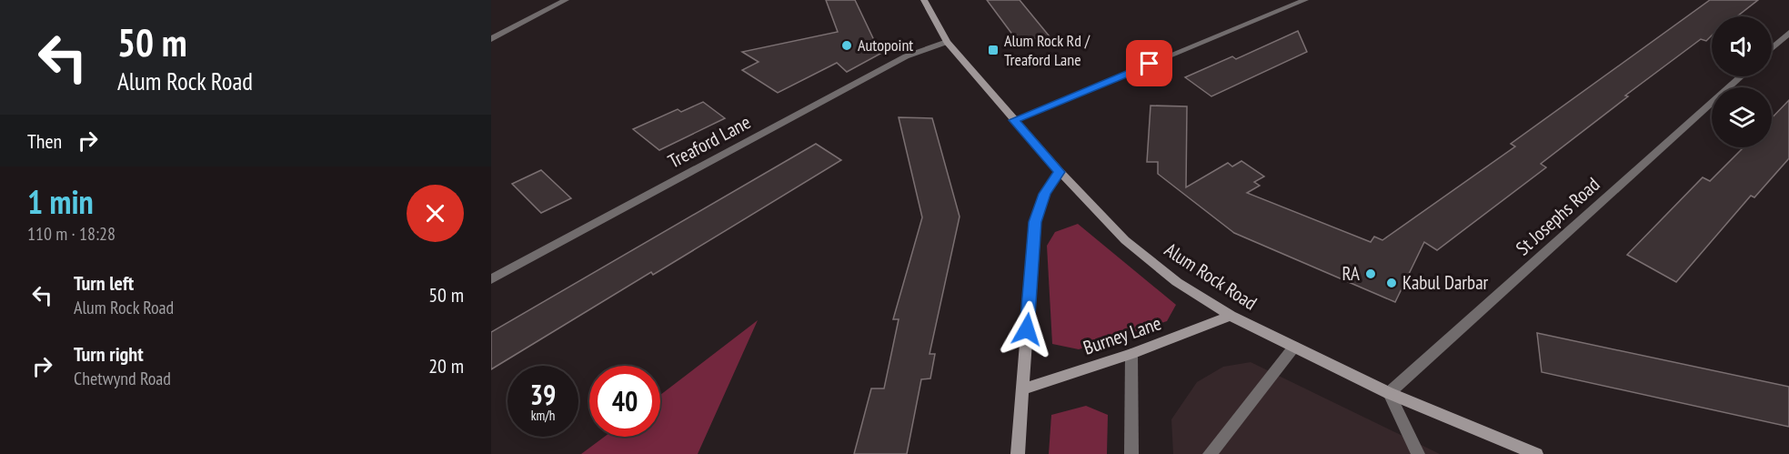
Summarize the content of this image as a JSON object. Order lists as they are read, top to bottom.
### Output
{
  "streets": {
    "street": [
      "Treaford Lane",
      "St Josephs Road",
      "Alum Rock Road",
      "Burney Lane"
    ]
  },
  "crossings": [
    ["Treaford Lane", "Alum Rock Road"],
    ["St Josephs Road", "Alum Rock Road"],
    ["Alum Rock Road", "Burney Lane"]
  ],
  "places": {
    "other": ["Autopoint", "RA", "Kabul Darbar"],
    "transit": ["Alum Rock Rd / Treaford Lane"]
  },
  "page": {
    "turn": ["50 m", "Alum Rock Road"],
    "then": "Then",
    "heading": ["1 min", "110 m · 18:28"],
    "list": [
      {
        "name": "Turn left",
        "note": "Alum Rock Road",
        "value": "50 m"
      },
      {
        "name": "Turn right",
        "note": "Chetwynd Road",
        "value": "20 m"
      }
    ],
    "speed": "39 km/h",
    "limit": "40"
  }
}
